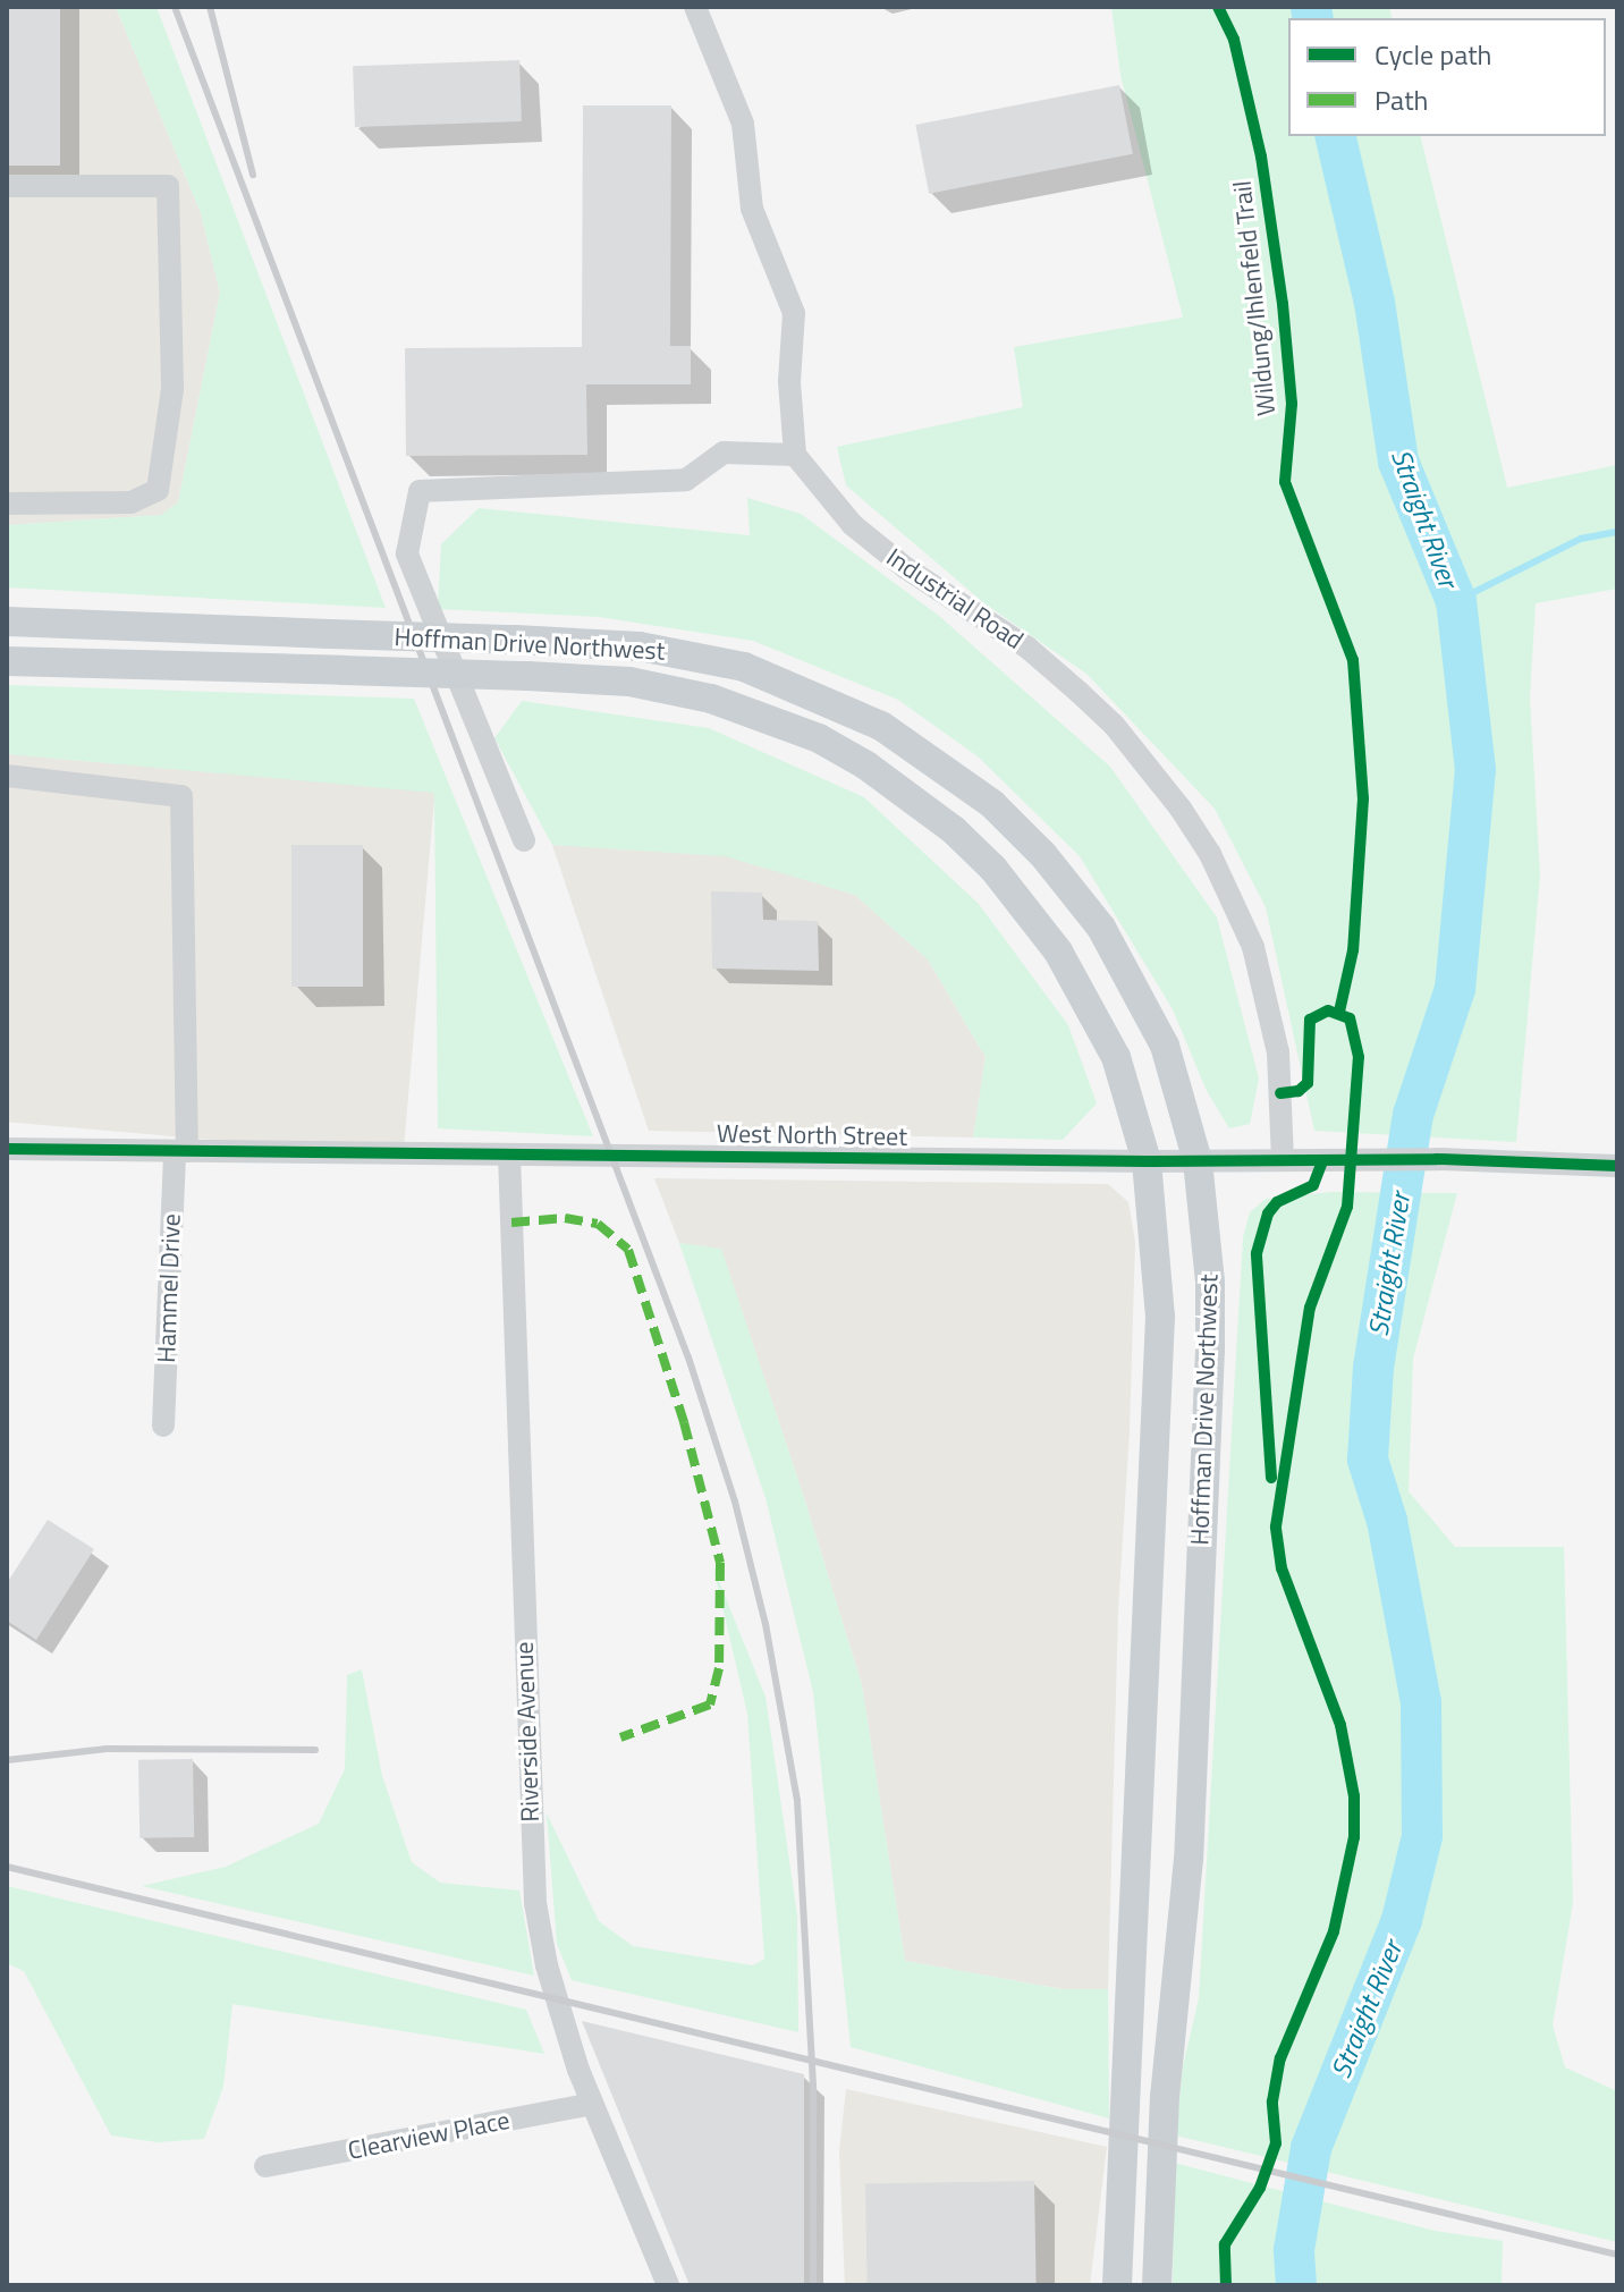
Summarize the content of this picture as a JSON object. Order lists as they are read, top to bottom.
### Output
{
  "streets": {
    "main road": ["Hoffman Drive Northwest"],
    "street": [
      "Industrial Road",
      "West North Street",
      "Hammel Drive",
      "Riverside Avenue",
      "Clearview Place"
    ],
    "cycle path": ["Wildung/Ihlenfeld Trail"]
  },
  "crossings": [
    ["Industrial Road", "West North Street"],
    ["Hoffman Drive Northwest", "West North Street"],
    ["West North Street", "Hammel Drive"],
    ["West North Street", "Riverside Avenue"],
    ["Riverside Avenue", "Clearview Place"]
  ],
  "water": ["Straight River"],
  "legend": ["Cycle path", "Path"]
}
